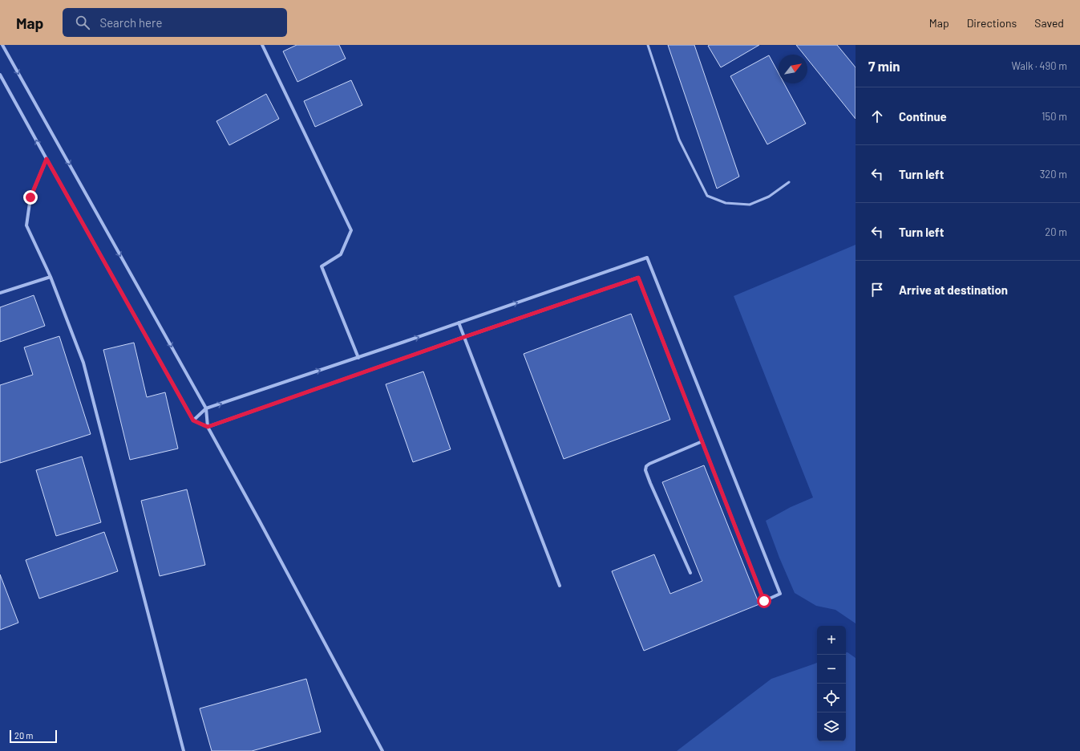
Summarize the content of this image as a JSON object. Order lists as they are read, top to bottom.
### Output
{
  "scale_bar": "20 m",
  "north": "top right",
  "page": {
    "header": "Map",
    "search": "Search here",
    "nav": ["Map", "Directions", "Saved"],
    "heading": ["7 min", "Walk · 490 m"],
    "list": [
      ["Continue", "150 m"],
      ["Turn left", "320 m"],
      ["Turn left", "20 m"],
      "Arrive at destination"
    ],
    "map_buttons": ["+", "−"],
    "scale": "20 m"
  }
}
